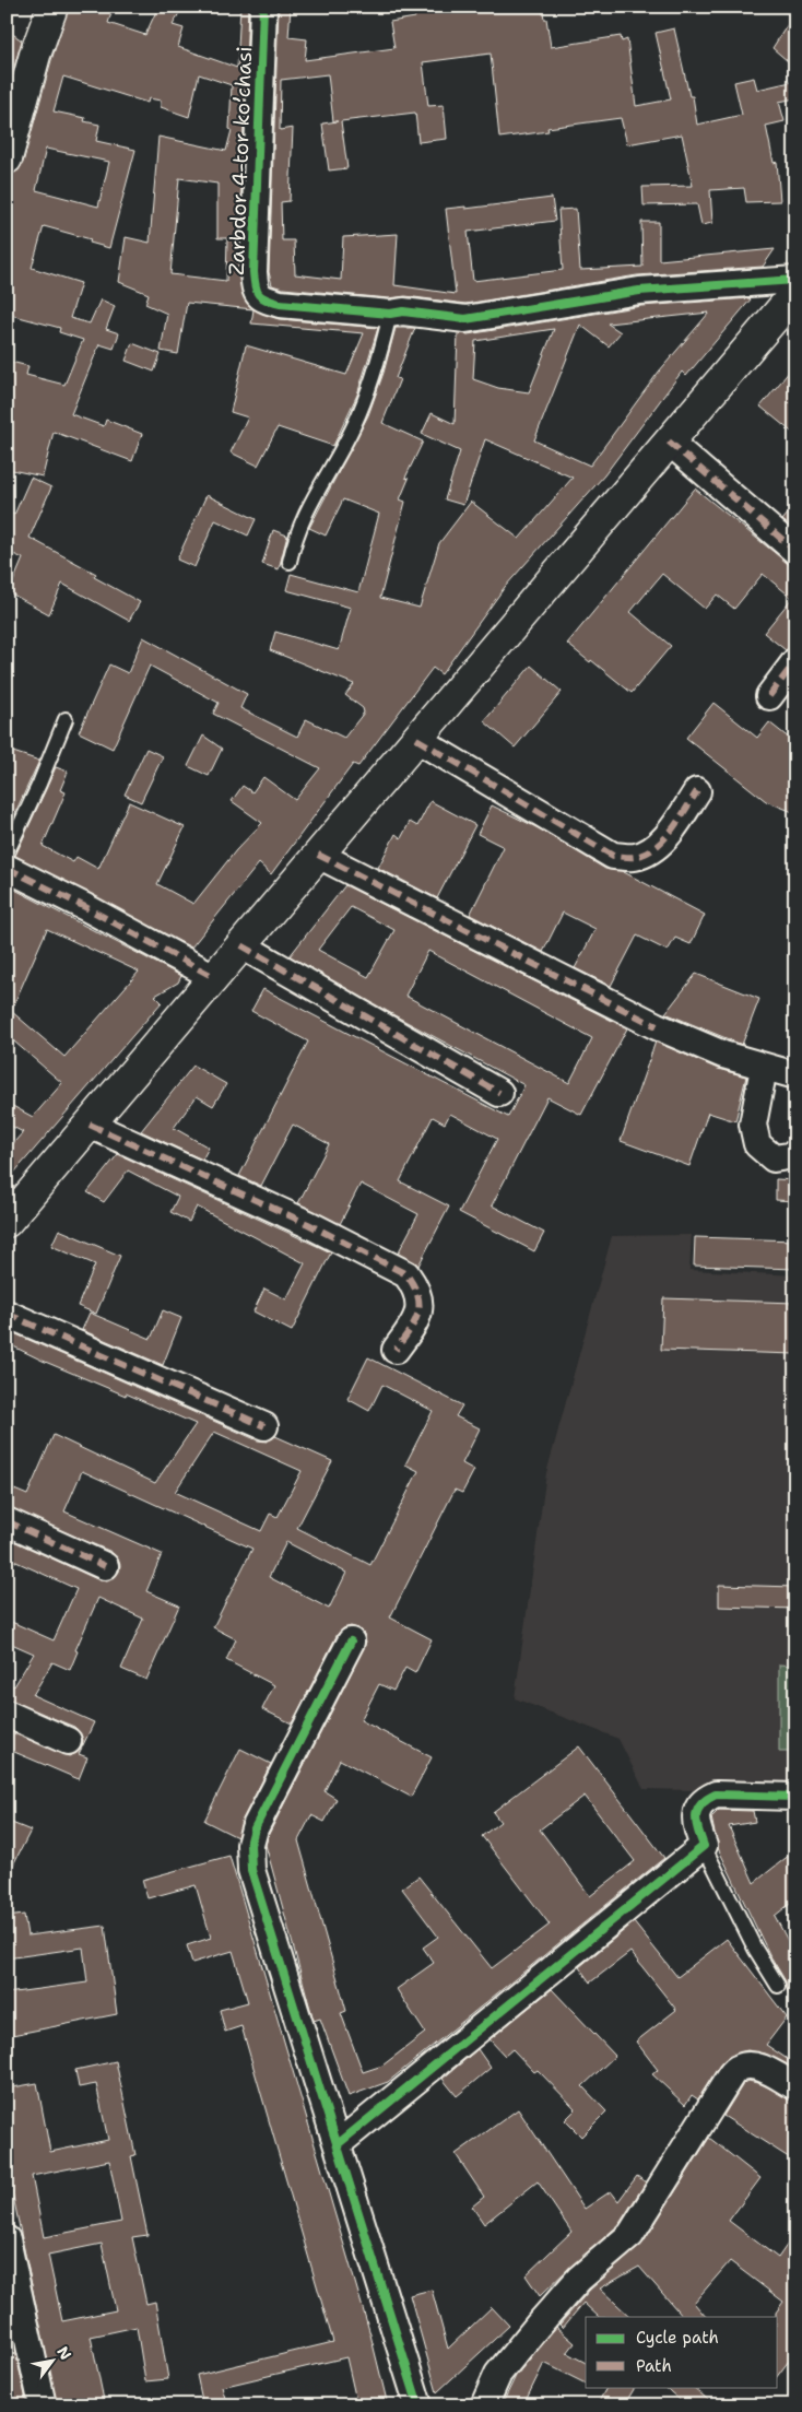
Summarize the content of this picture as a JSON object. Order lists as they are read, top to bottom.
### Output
{
  "streets": {
    "street": ["Zarbdor 4-tor koʼchasi"]
  },
  "legend": ["Cycle path", "Path"],
  "north": "top right"
}
